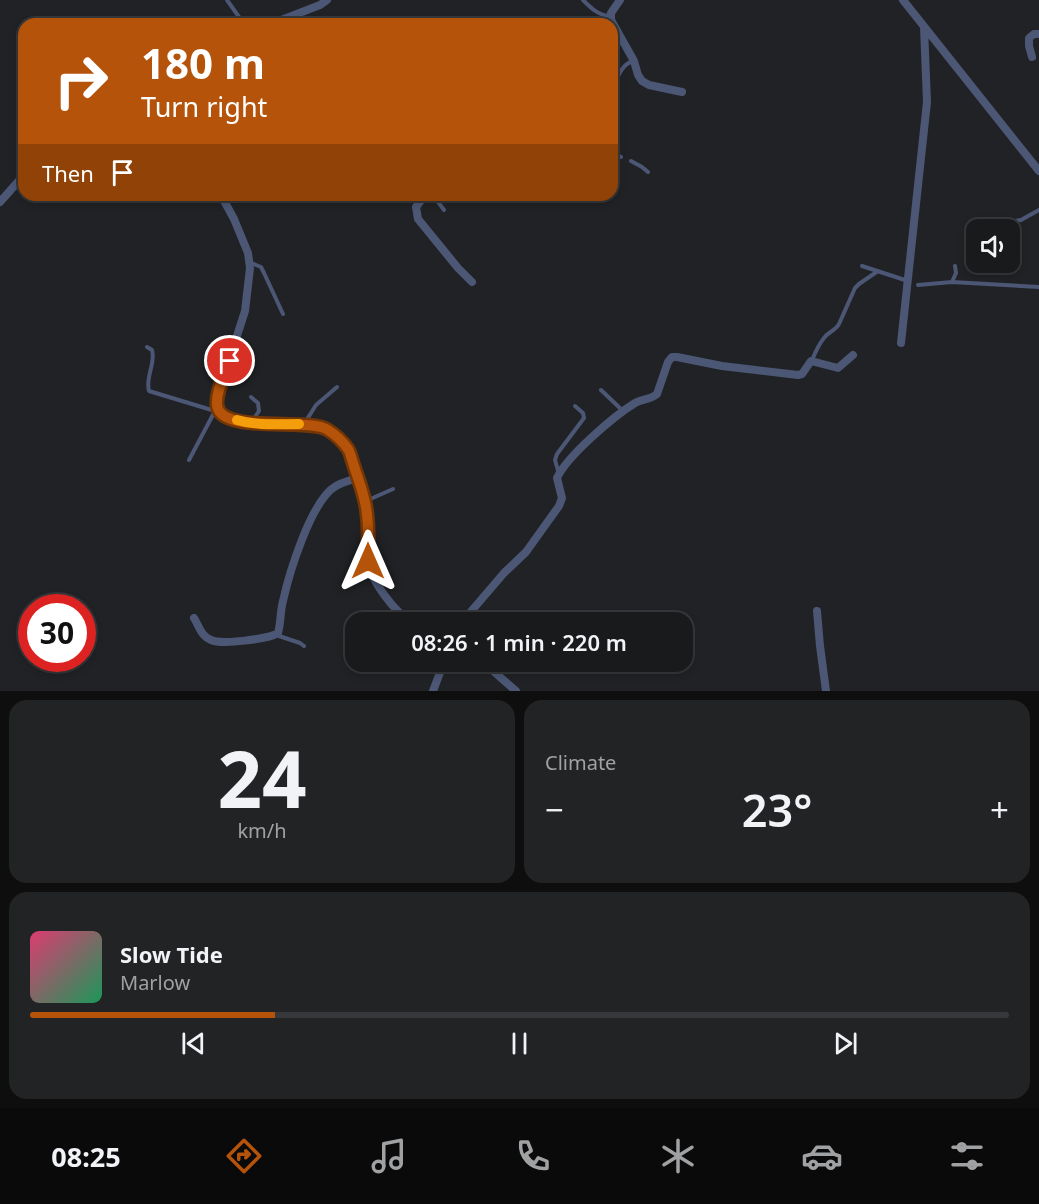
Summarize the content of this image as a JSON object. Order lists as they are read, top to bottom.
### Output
{
  "page": {
    "turn": ["180 m", "Turn right"],
    "then": "Then",
    "limit": "30",
    "trip": "08:26 · 1 min · 220 m",
    "tile": [
      ["24", "km/h"],
      "Climate"
    ],
    "heat": ["−", "23°", "+"],
    "song": ["Slow Tide", "Marlow"],
    "tabs": "08:25"
  }
}
